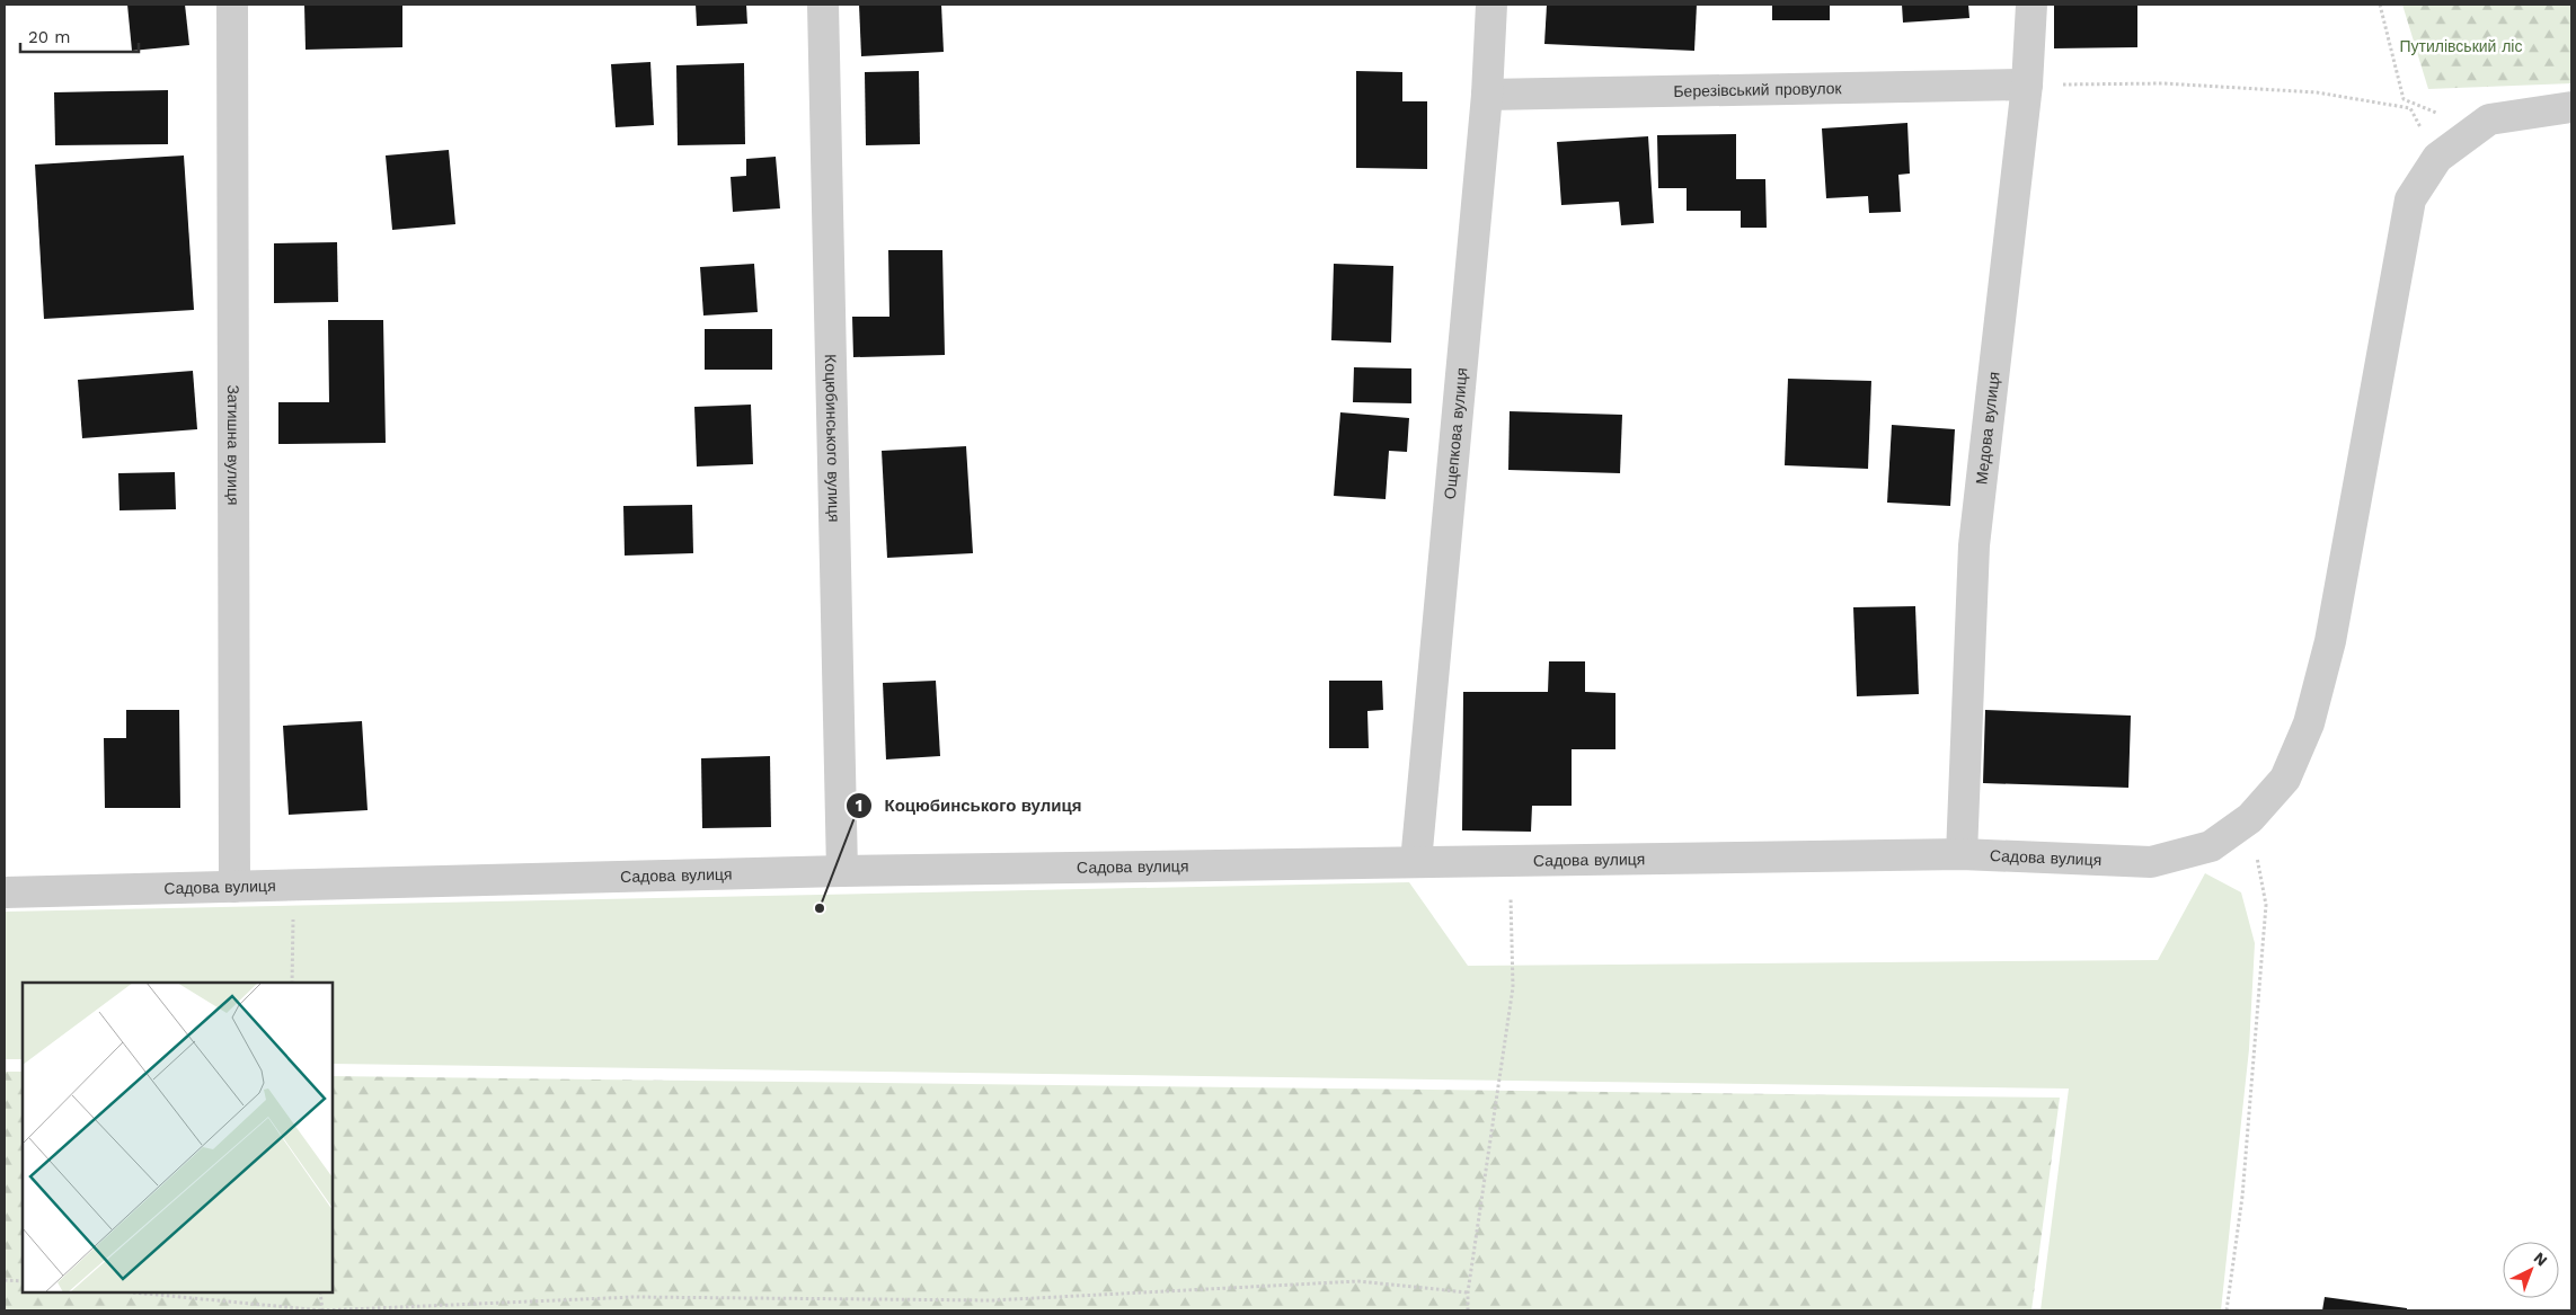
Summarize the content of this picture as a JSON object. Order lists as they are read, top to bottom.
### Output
{
  "streets": {
    "street": [
      "Березівський провулок",
      "Медова вулиця",
      "Ощепкова вулиця",
      "Коцюбинського вулиця",
      "Затишна вулиця",
      "Садова вулиця"
    ]
  },
  "crossings": [
    ["Березівський провулок", "Медова вулиця"],
    ["Березівський провулок", "Ощепкова вулиця"],
    ["Медова вулиця", "Садова вулиця"],
    ["Ощепкова вулиця", "Садова вулиця"],
    ["Коцюбинського вулиця", "Садова вулиця"],
    ["Затишна вулиця", "Садова вулиця"]
  ],
  "parks": ["Путилівський ліс"],
  "places": ["Коцюбинського вулиця"],
  "scale_bar": "20 m",
  "north": "top right"
}
